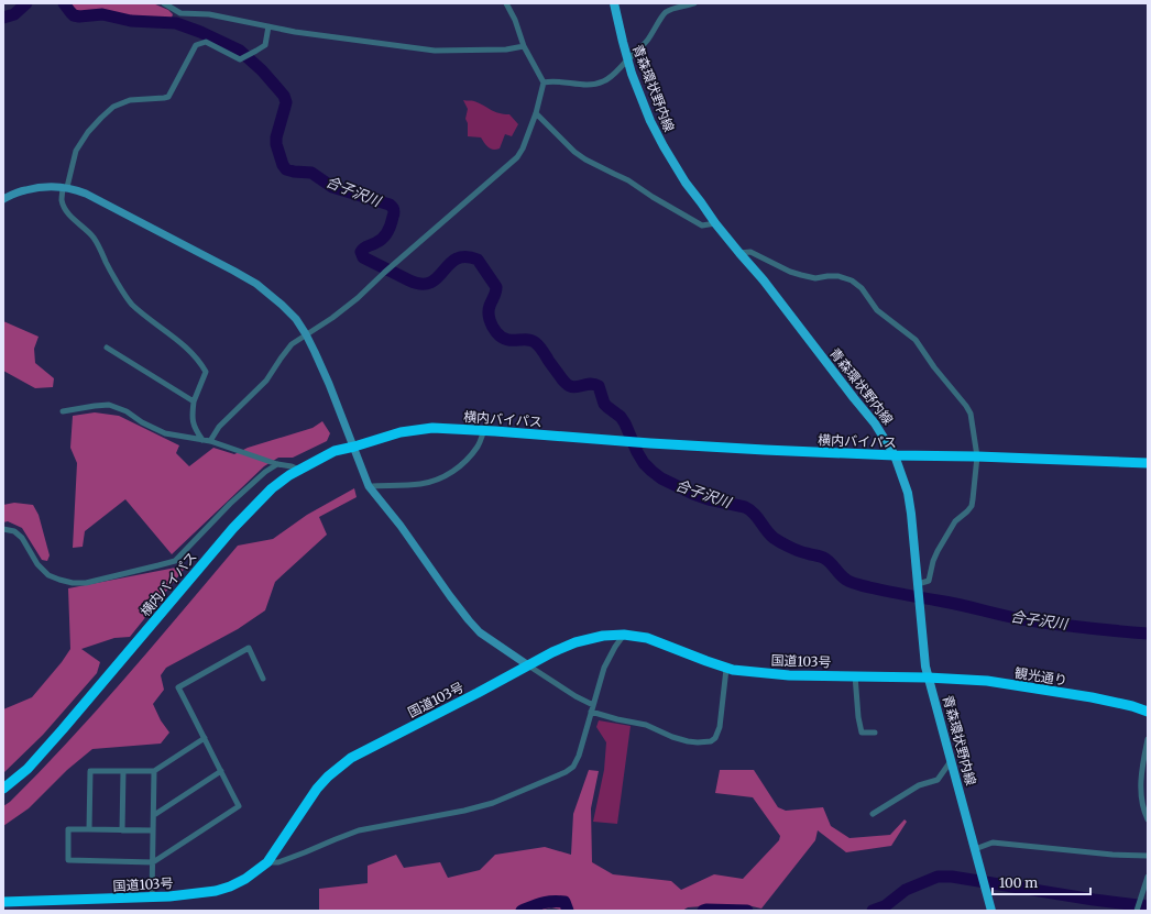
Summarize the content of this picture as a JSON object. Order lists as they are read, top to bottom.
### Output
{
  "streets": {
    "highway": ["横内バイパス", "国道103号", "観光通り"],
    "main road": ["青森環状野内線"]
  },
  "crossings": [
    ["青森環状野内線", "横内バイパス"],
    ["青森環状野内線", "国道103号"],
    ["青森環状野内線", "観光通り"],
    ["国道103号", "観光通り"]
  ],
  "water": ["合子沢川"],
  "scale_bar": "100 m"
}
